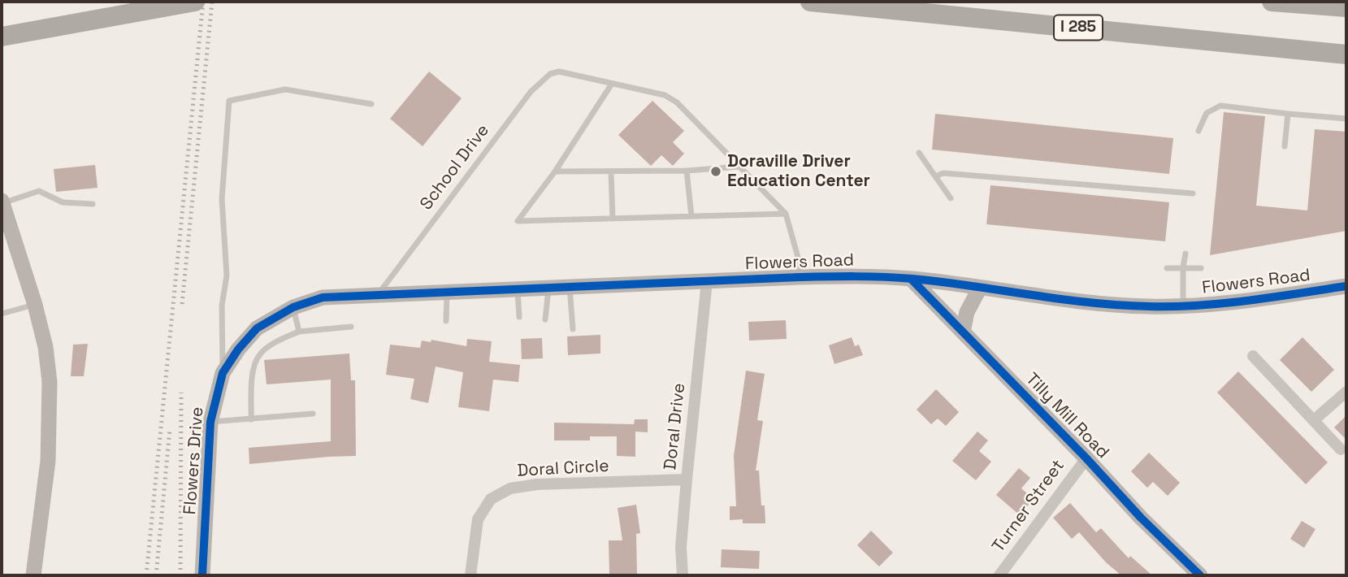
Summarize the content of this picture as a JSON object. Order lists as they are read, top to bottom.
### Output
{
  "streets": {
    "highway": ["I 285"],
    "street": [
      "Flowers Road",
      "Tilly Mill Road",
      "Doral Drive",
      "Flowers Drive",
      "Doral Circle",
      "Turner Street"
    ],
    "lane": ["School Drive"]
  },
  "crossings": [
    ["School Drive", "Flowers Road"],
    ["Flowers Road", "Tilly Mill Road"],
    ["Flowers Road", "Doral Drive"],
    ["Flowers Road", "Flowers Drive"],
    ["Tilly Mill Road", "Turner Street"],
    ["Doral Drive", "Doral Circle"]
  ],
  "places": ["Doraville Driver Education Center"]
}
